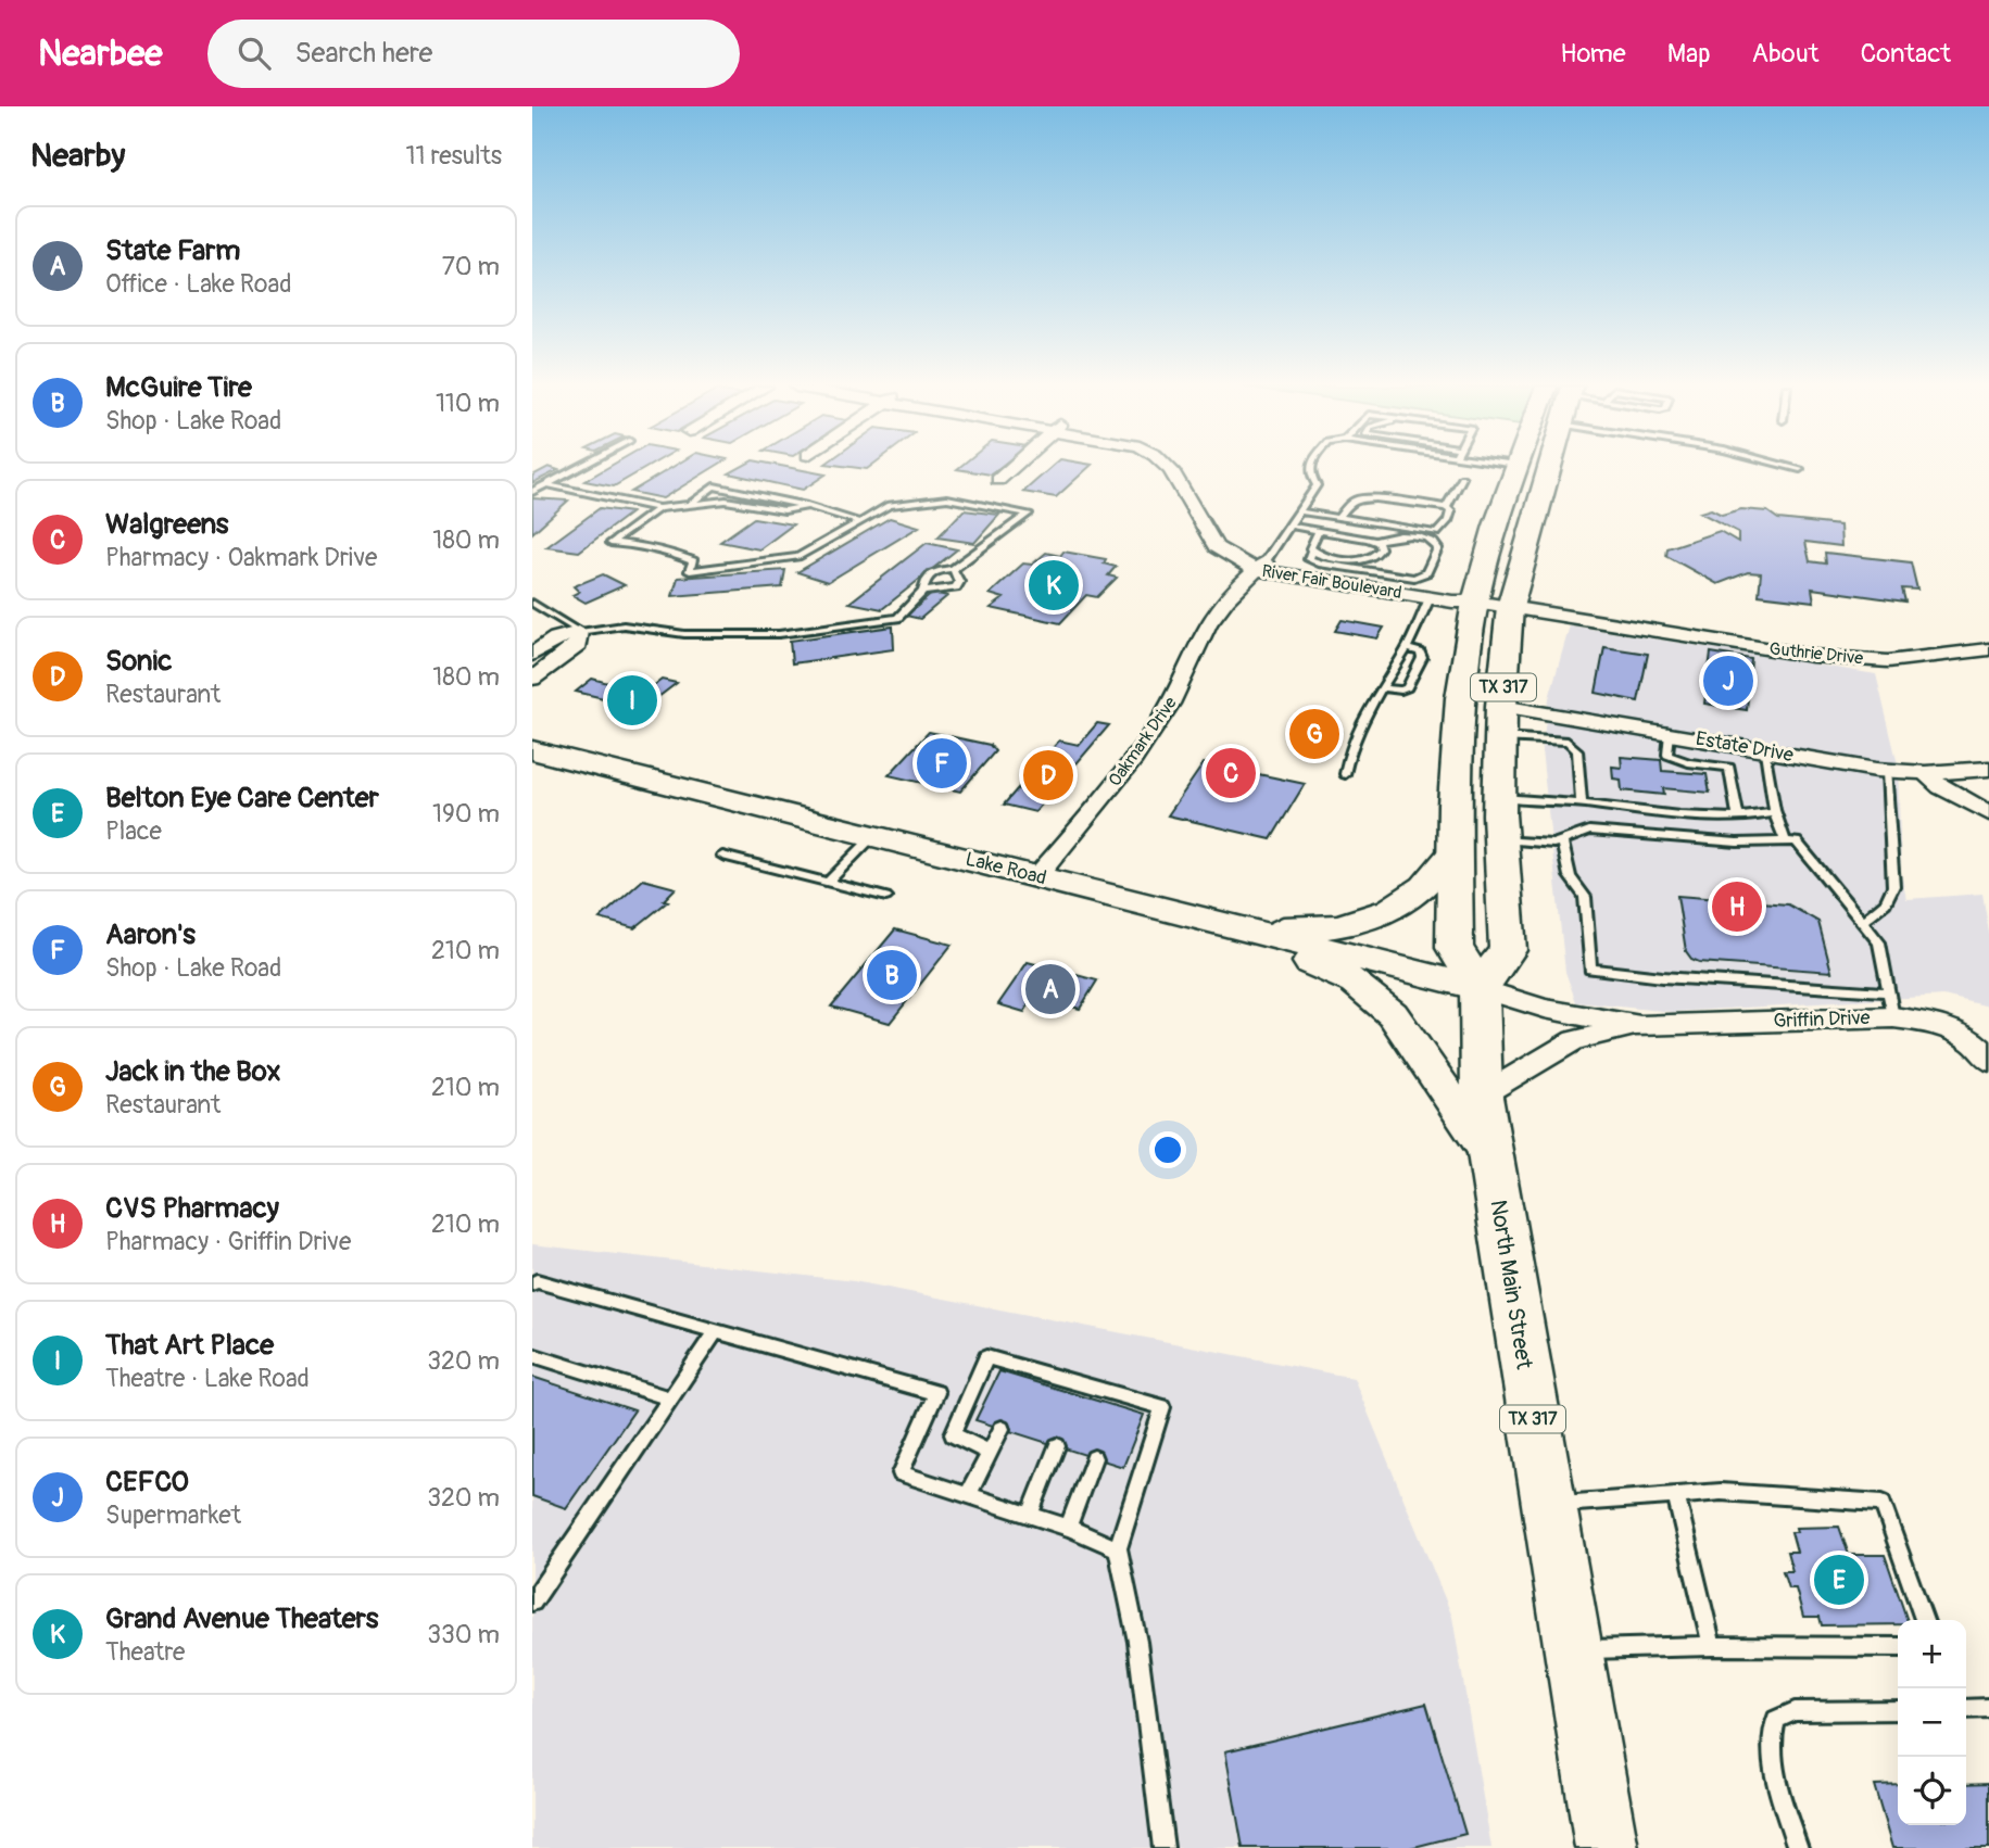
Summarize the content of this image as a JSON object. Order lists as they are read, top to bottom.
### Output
{
  "streets": {
    "main road": ["TX 317", "Lake Road", "North Main Street"],
    "street": [
      "River Fair Boulevard",
      "Guthrie Drive",
      "Oakmark Drive",
      "Estate Drive",
      "Griffin Drive"
    ]
  },
  "crossings": [
    ["River Fair Boulevard", "Guthrie Drive"],
    ["River Fair Boulevard", "TX 317"],
    ["River Fair Boulevard", "Oakmark Drive"],
    ["Guthrie Drive", "TX 317"],
    ["TX 317", "Estate Drive"],
    ["TX 317", "Lake Road"],
    ["TX 317", "Griffin Drive"],
    ["TX 317", "North Main Street"],
    ["Oakmark Drive", "Lake Road"],
    ["Lake Road", "Griffin Drive"],
    ["Lake Road", "North Main Street"],
    ["Griffin Drive", "North Main Street"]
  ],
  "page": {
    "header": "Nearbee",
    "search": "Search here",
    "nav": [
      "Home",
      "Map",
      "About",
      "Contact"
    ],
    "heading": ["Nearby", "11 results"],
    "list": [
      {
        "mark": "A",
        "name": "State Farm",
        "note": "Office · Lake Road",
        "value": "70 m"
      },
      {
        "mark": "B",
        "name": "McGuire Tire",
        "note": "Shop · Lake Road",
        "value": "110 m"
      },
      {
        "mark": "C",
        "name": "Walgreens",
        "note": "Pharmacy · Oakmark Drive",
        "value": "180 m"
      },
      {
        "mark": "D",
        "name": "Sonic",
        "note": "Restaurant",
        "value": "180 m"
      },
      {
        "mark": "E",
        "name": "Belton Eye Care Center",
        "note": "Place",
        "value": "190 m"
      },
      {
        "mark": "F",
        "name": "Aaron's",
        "note": "Shop · Lake Road",
        "value": "210 m"
      },
      {
        "mark": "G",
        "name": "Jack in the Box",
        "note": "Restaurant",
        "value": "210 m"
      },
      {
        "mark": "H",
        "name": "CVS Pharmacy",
        "note": "Pharmacy · Griffin Drive",
        "value": "210 m"
      },
      {
        "mark": "I",
        "name": "That Art Place",
        "note": "Theatre · Lake Road",
        "value": "320 m"
      },
      {
        "mark": "J",
        "name": "CEFCO",
        "note": "Supermarket",
        "value": "320 m"
      },
      {
        "mark": "K",
        "name": "Grand Avenue Theaters",
        "note": "Theatre",
        "value": "330 m"
      }
    ],
    "pins": [
      "K",
      "J",
      "I",
      "G",
      "F",
      "C",
      "D",
      "H",
      "B",
      "A",
      "E"
    ],
    "map_buttons": ["+", "−"]
  }
}
